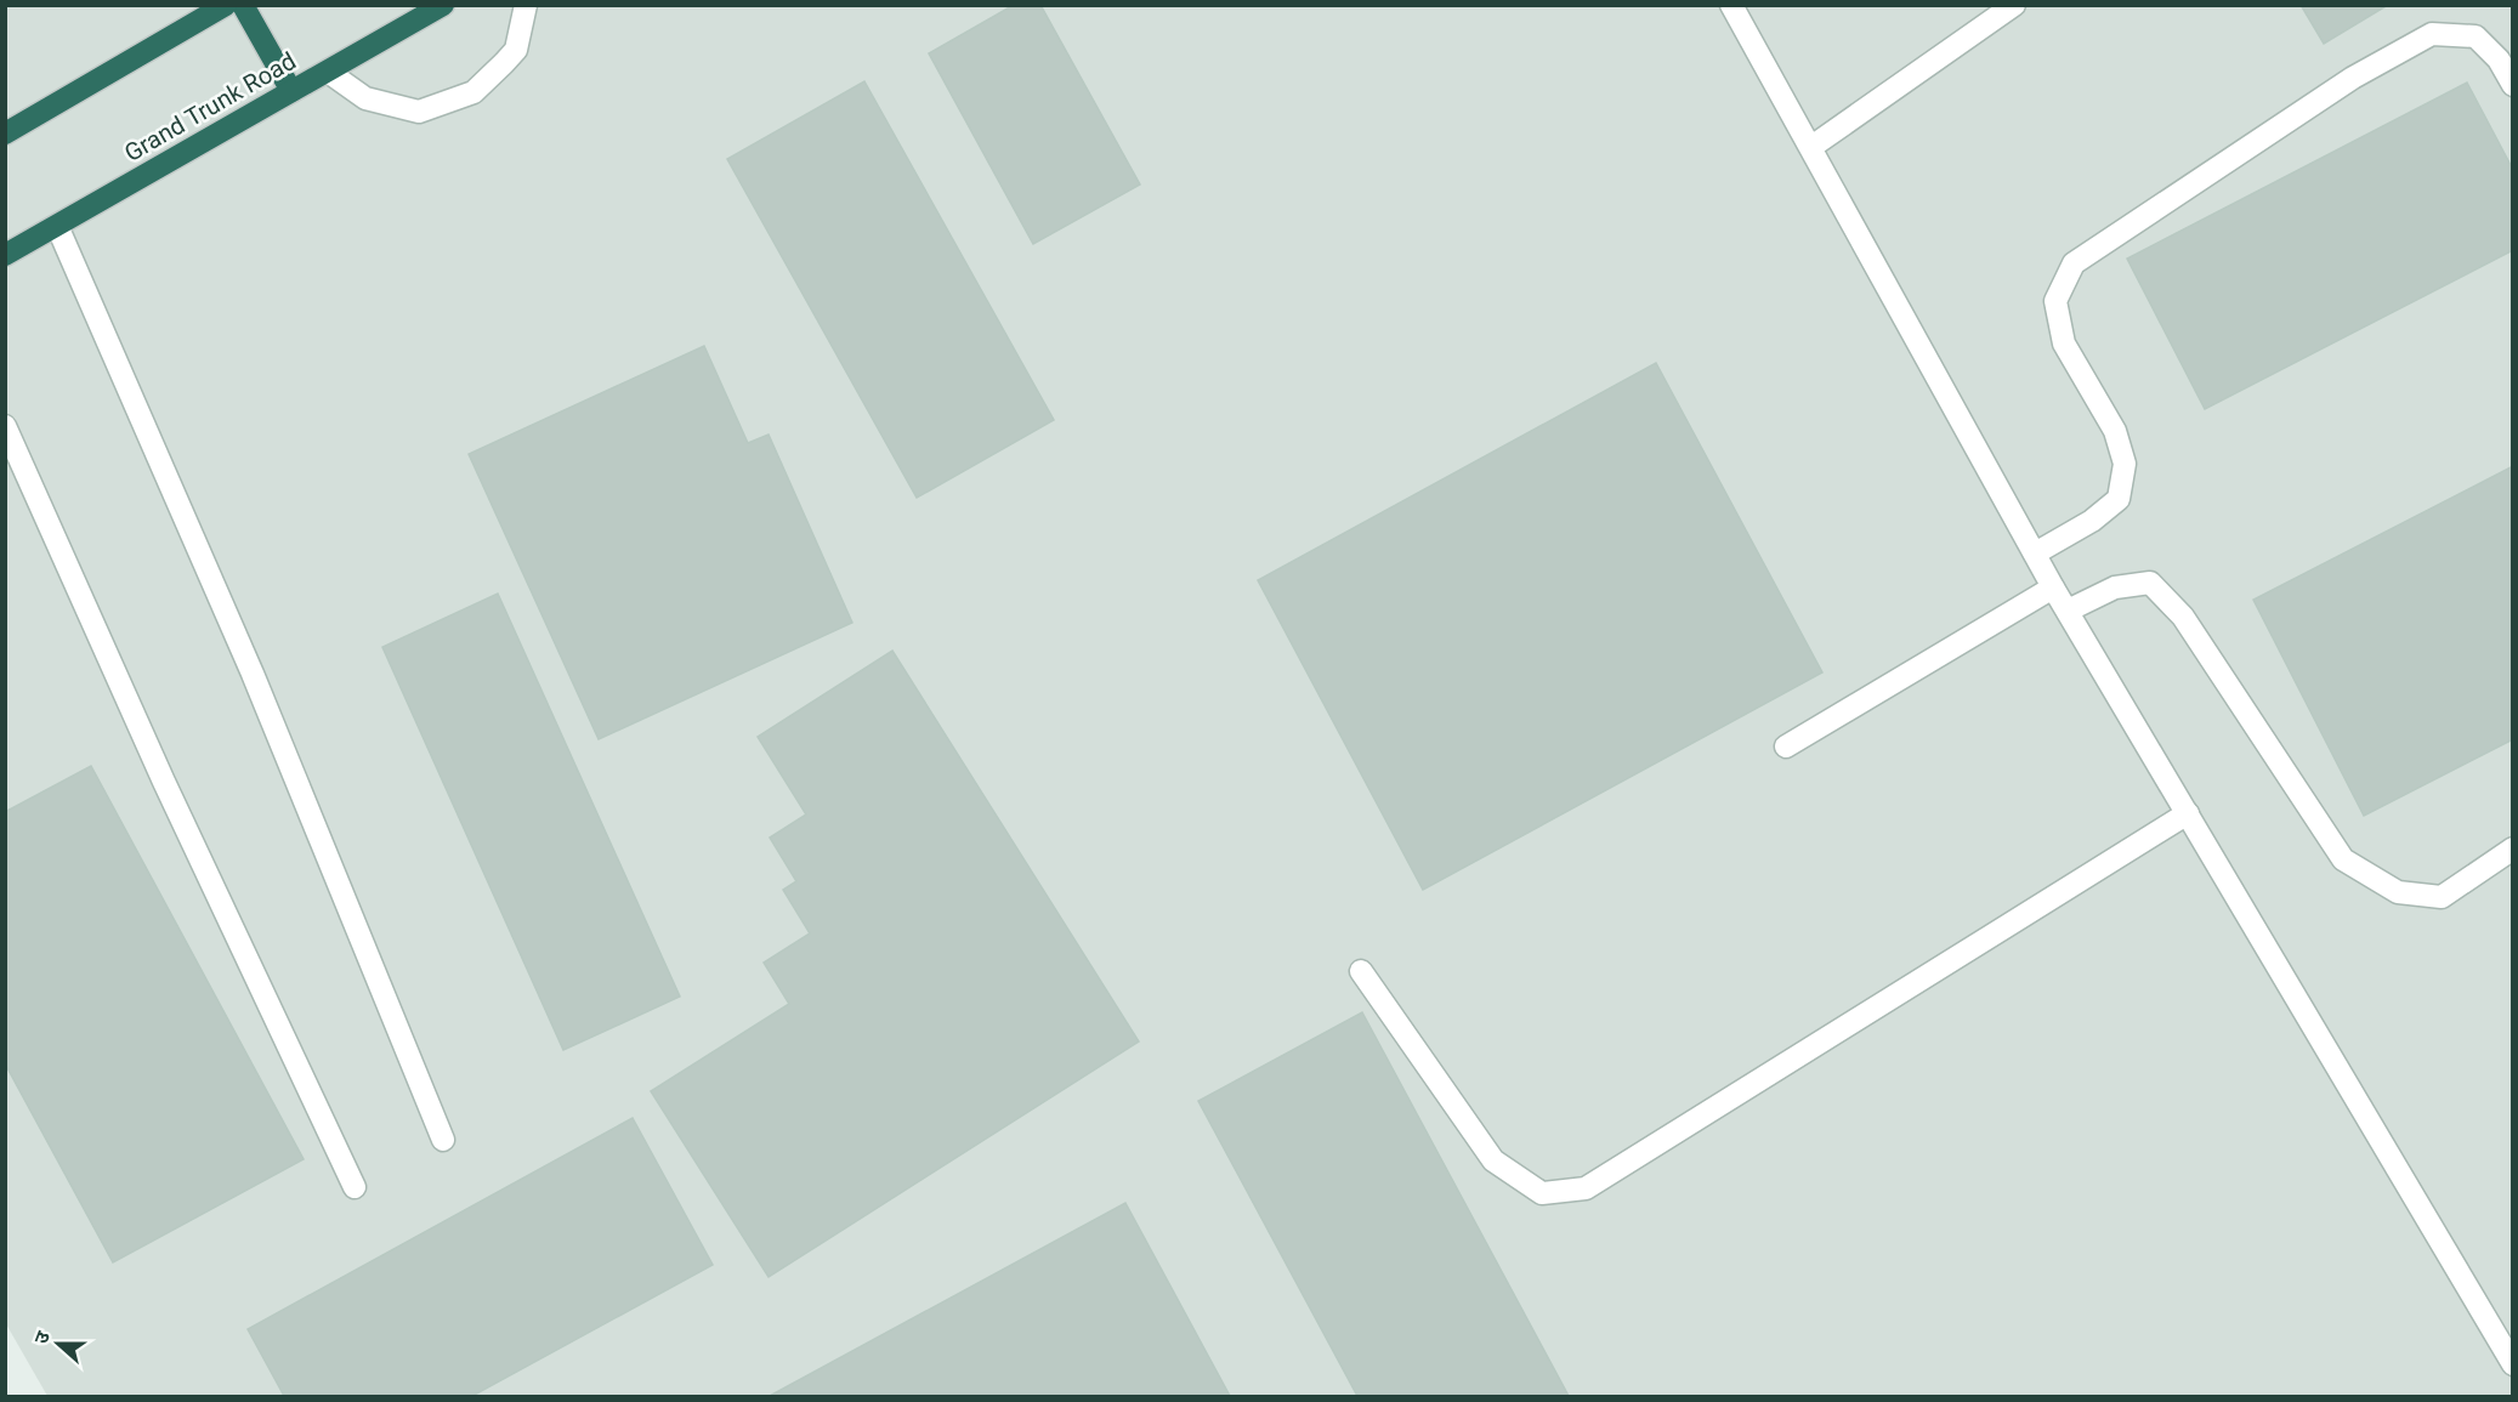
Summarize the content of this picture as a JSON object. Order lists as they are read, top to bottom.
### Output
{
  "streets": {
    "highway": ["Grand Trunk Road"]
  },
  "north": "left"
}
